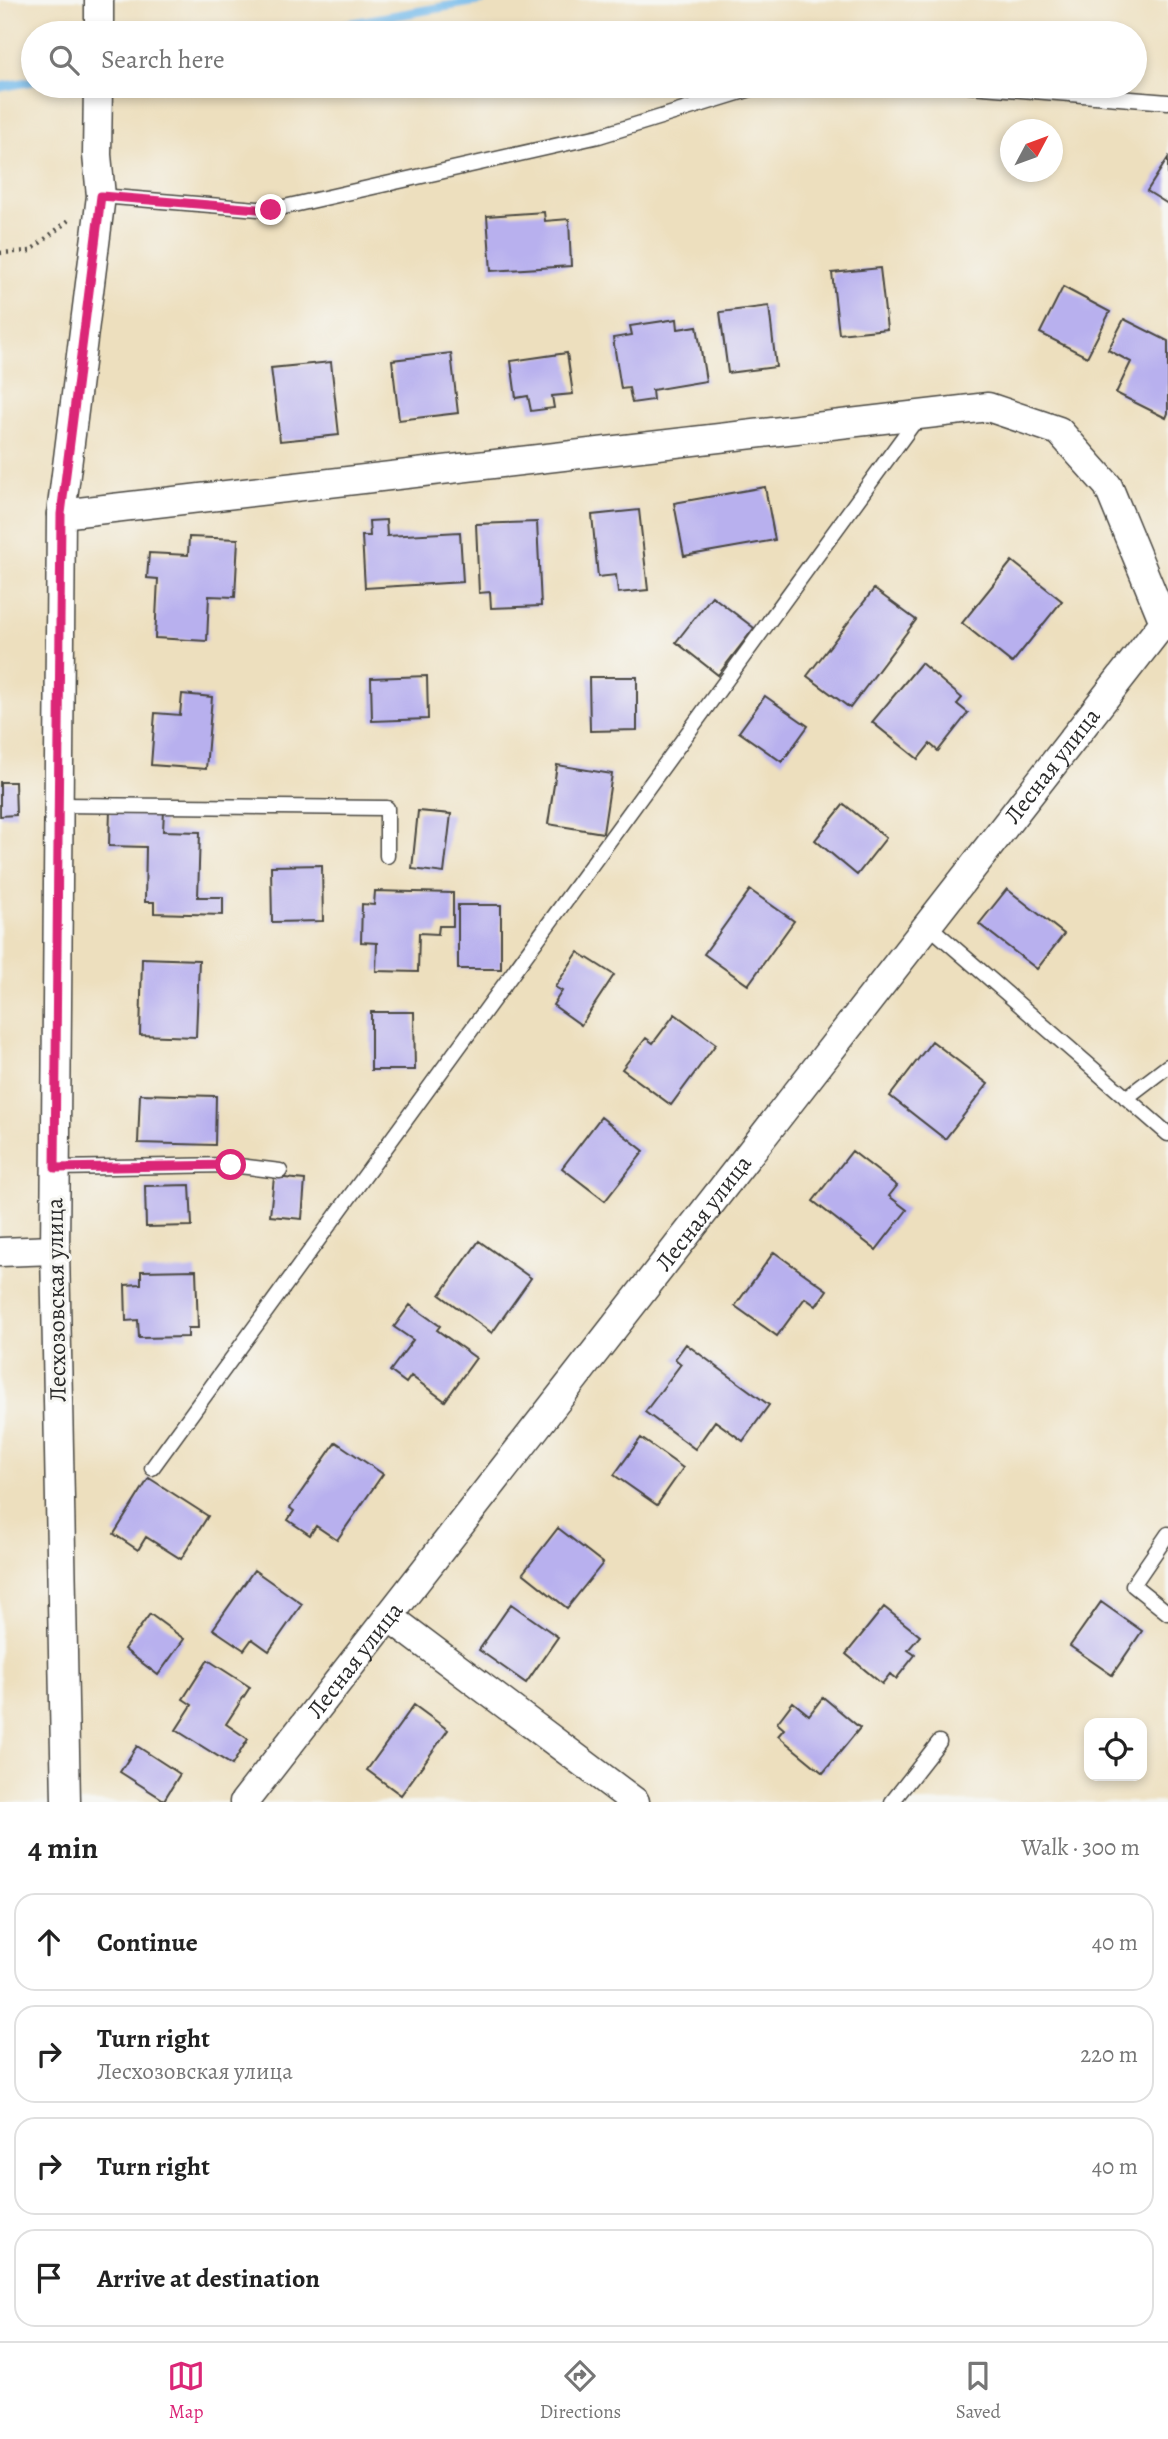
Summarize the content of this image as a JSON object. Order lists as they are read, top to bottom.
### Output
{
  "streets": {
    "street": ["Лесная улица", "Лесхозовская улица"]
  },
  "north": "top right",
  "page": {
    "search": "Search here",
    "heading": ["4 min", "Walk · 300 m"],
    "list": [
      ["Continue", "40 m"],
      ["Turn right", "Лесхозовская улица", "220 m"],
      ["Turn right", "40 m"],
      "Arrive at destination"
    ],
    "nav": ["Map", "Directions", "Saved"]
  }
}
